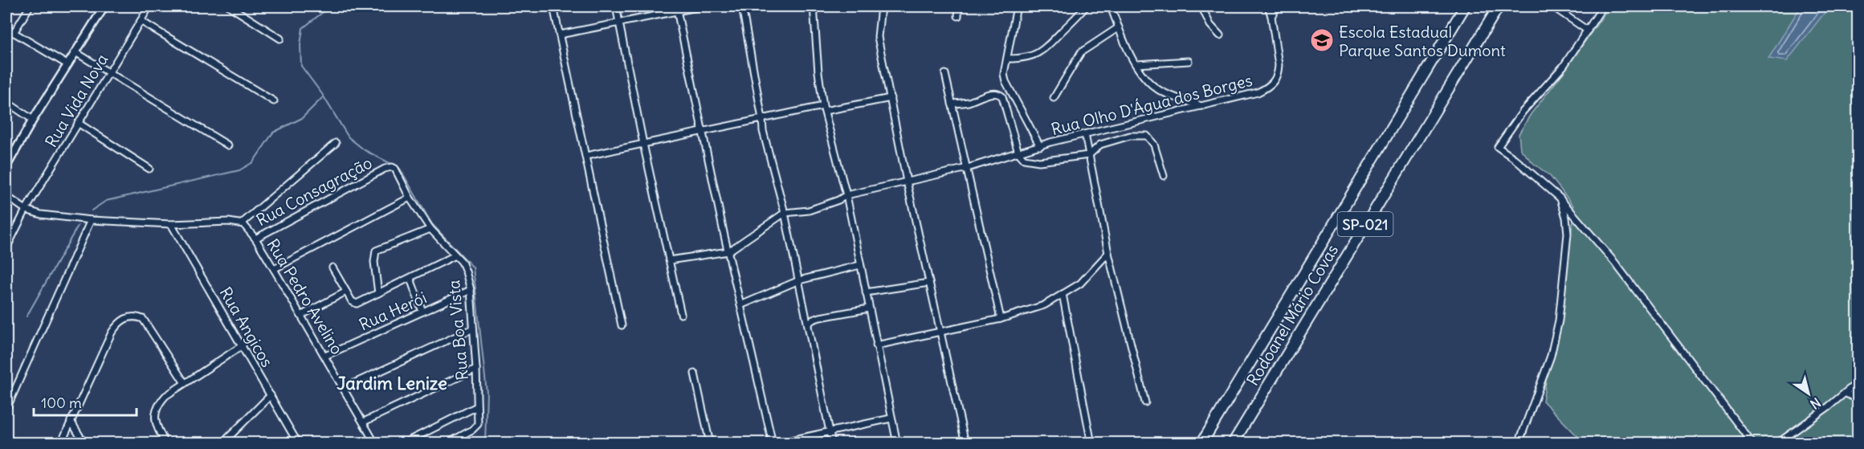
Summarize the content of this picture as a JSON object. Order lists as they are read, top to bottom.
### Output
{
  "streets": {
    "highway": ["SP-021", "Rodoanel Mário Covas"],
    "street": [
      "Rua Vida Nova",
      "Rua Olho D'Água dos Borges",
      "Rua Consagração",
      "Rua Pedro Avelino",
      "Rua Herói",
      "Rua Angicos",
      "Rua Boa Vista"
    ]
  },
  "crossings": [
    ["Rua Consagração", "Rua Pedro Avelino"],
    ["Rua Consagração", "Rua Boa Vista"],
    ["Rua Pedro Avelino", "Rua Herói"],
    ["Rua Herói", "Rua Boa Vista"]
  ],
  "districts": ["Jardim Lenize"],
  "places": {
    "school or university": ["Escola Estadual Parque Santos Dumont"]
  },
  "scale_bar": "100 m",
  "north": "bottom right"
}
